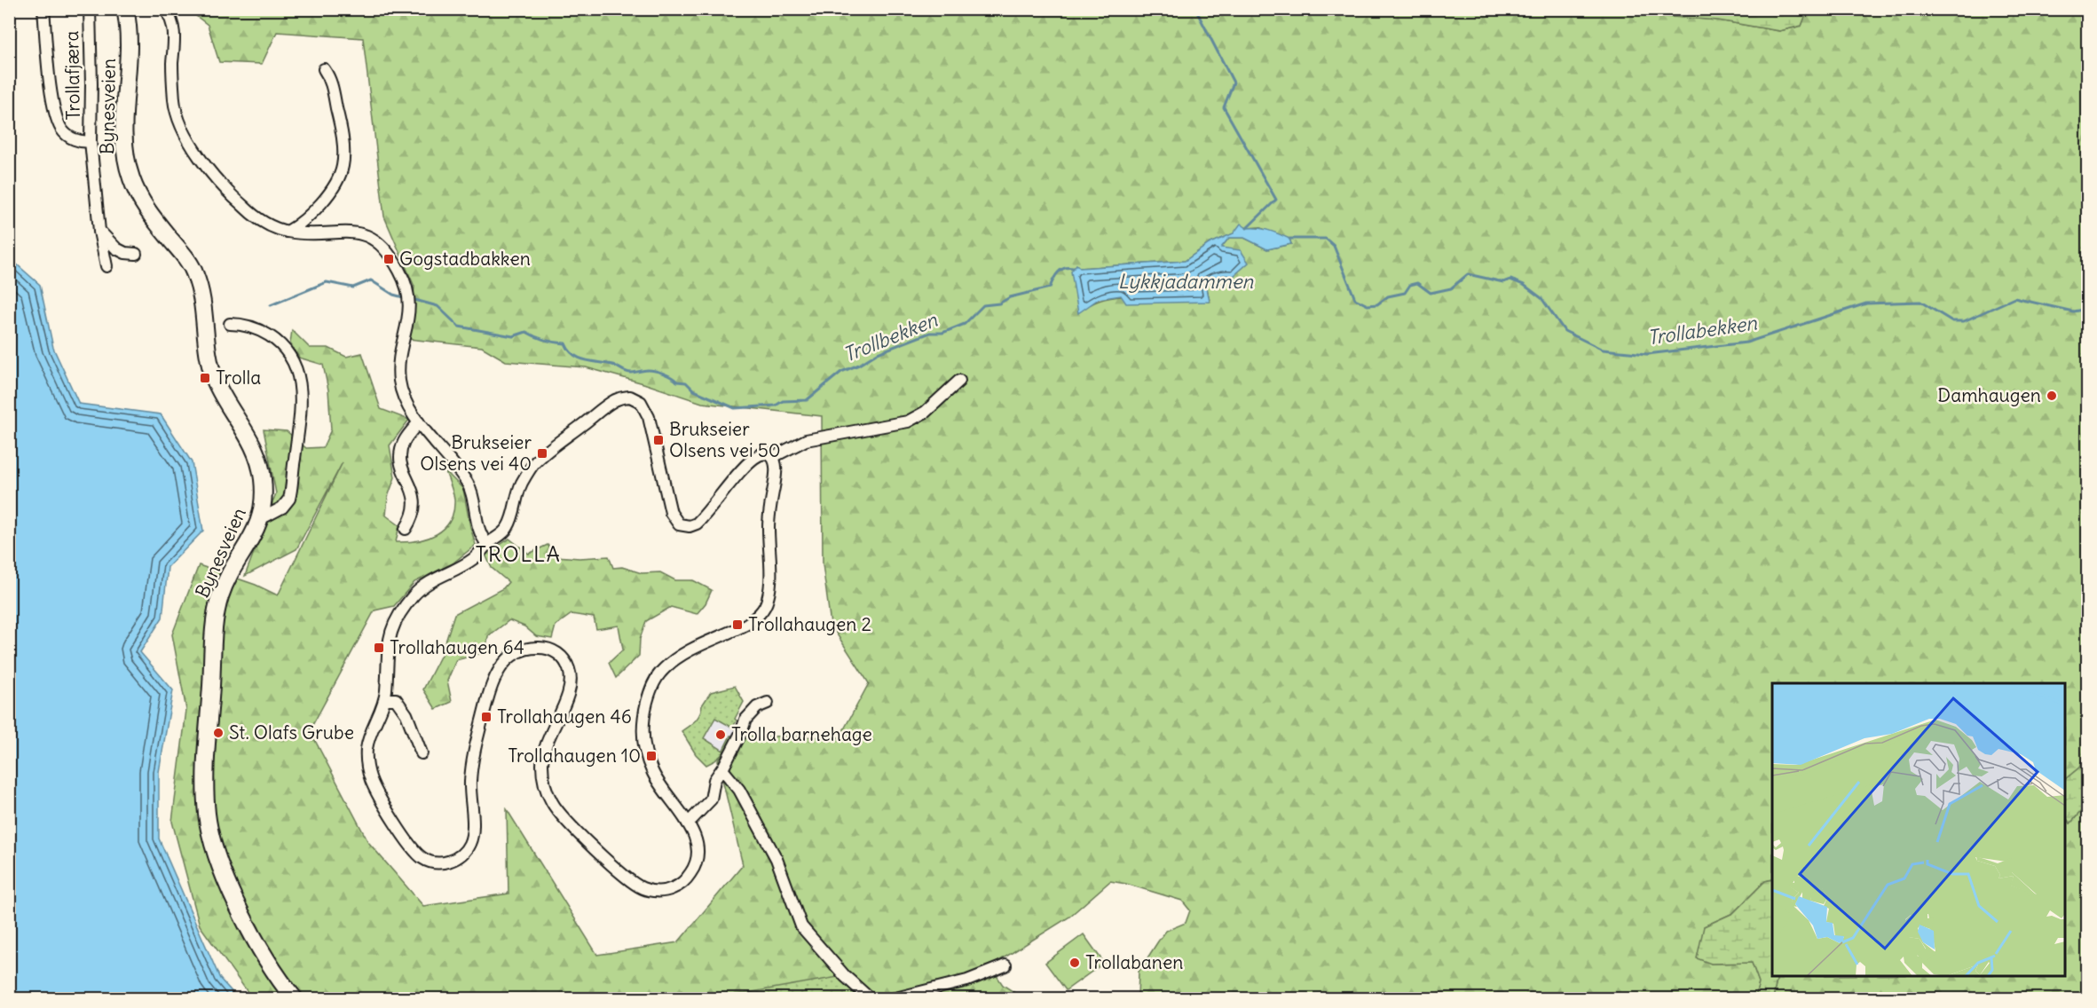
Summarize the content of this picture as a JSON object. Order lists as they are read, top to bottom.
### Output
{
  "streets": {
    "main road": ["Bynesveien"],
    "street": ["Trollafjæra"]
  },
  "districts": ["TROLLA"],
  "water": ["Lykkjadammen", "Trollabekken", "Trollbekken"],
  "places": {
    "transit": [
      "Gogstadbakken",
      "Trolla",
      "Brukseier Olsens vei 50",
      "Brukseier Olsens vei 40",
      "Trollahaugen 2",
      "Trollahaugen 64",
      "Trollahaugen 46",
      "Trollahaugen 10"
    ],
    "other": [
      "Damhaugen",
      "St. Olafs Grube",
      "Trolla barnehage",
      "Trollabanen"
    ]
  }
}
